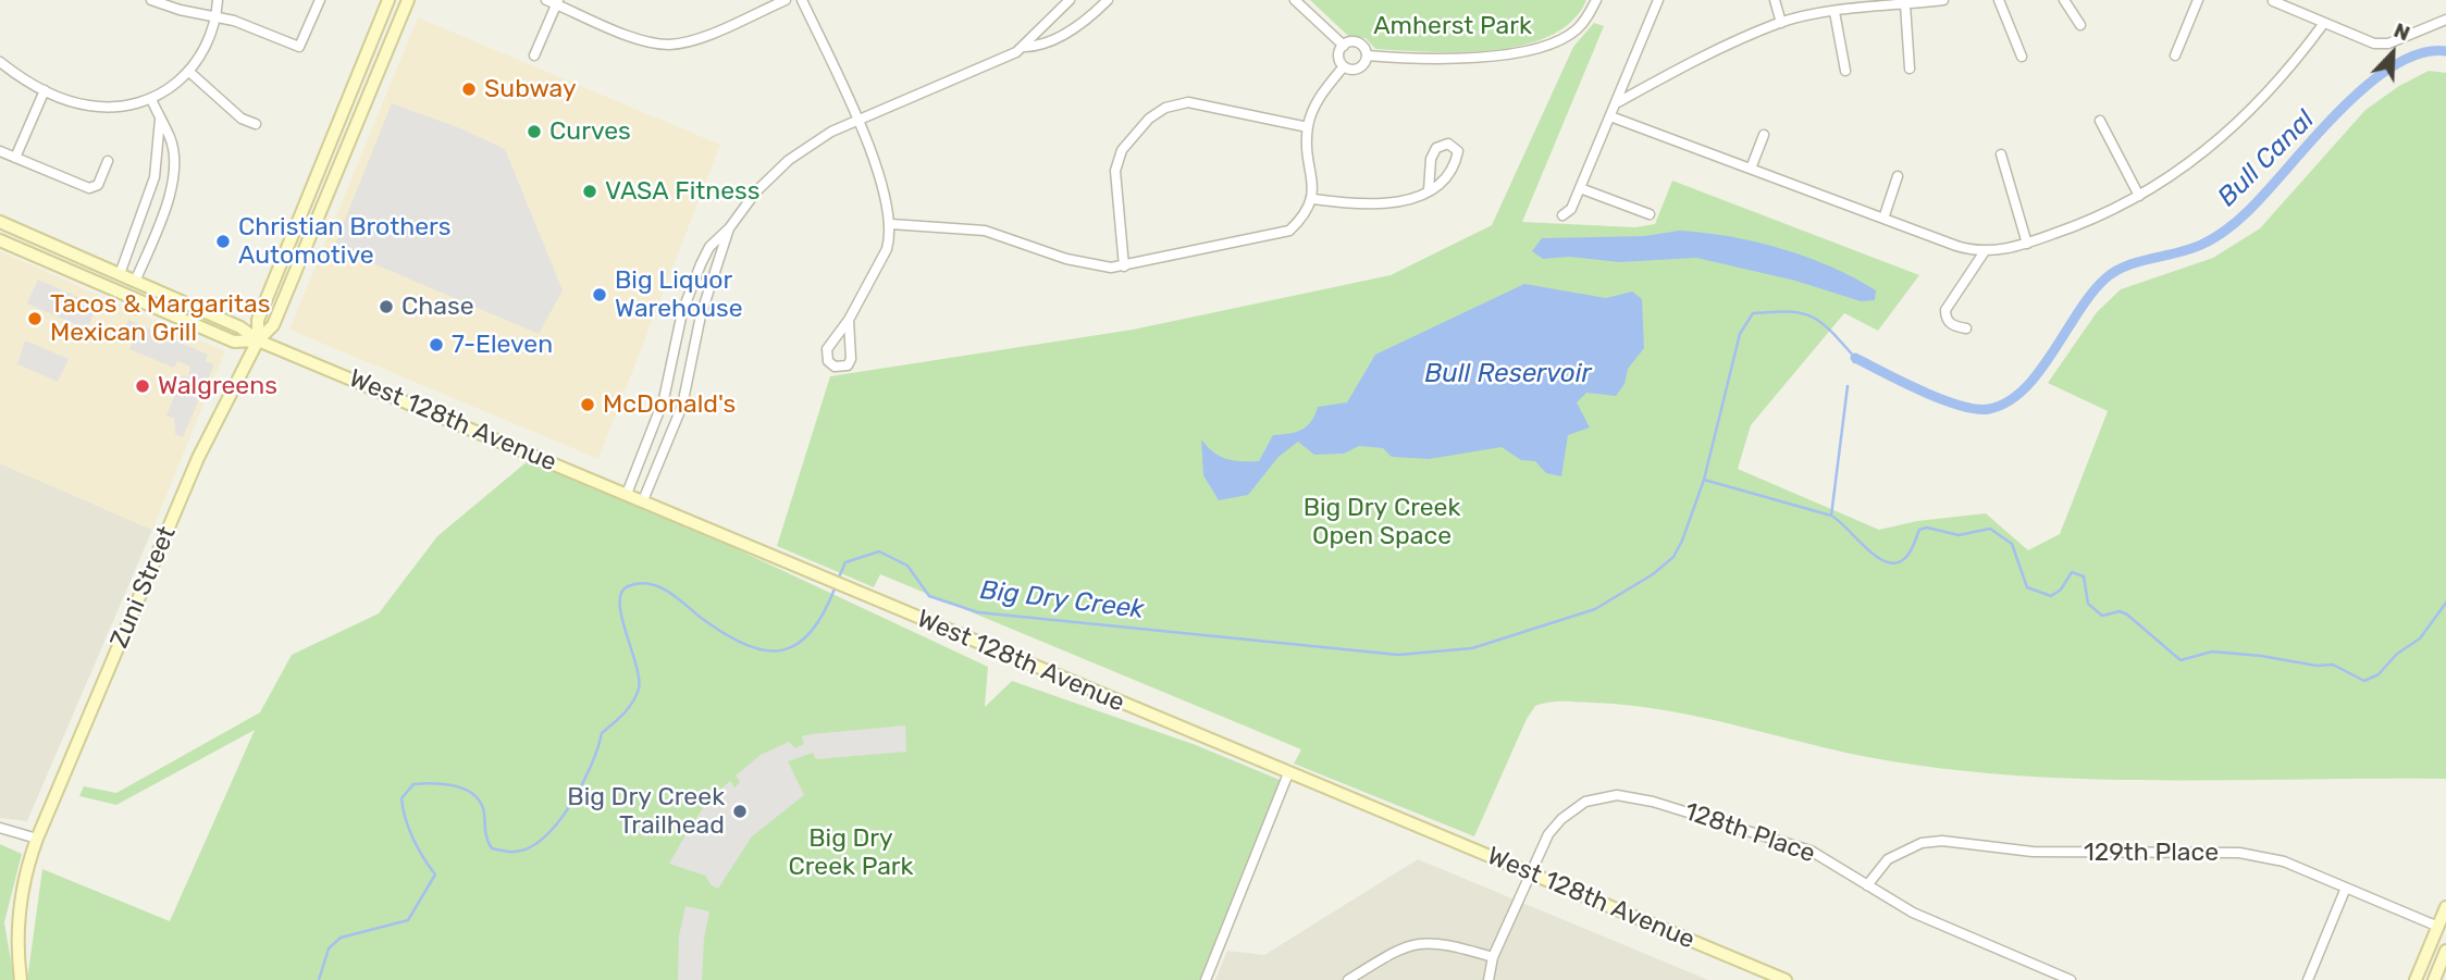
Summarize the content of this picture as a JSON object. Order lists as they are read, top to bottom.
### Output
{
  "streets": {
    "main road": ["West 128th Avenue", "Zuni Street"],
    "street": ["128th Place", "129th Place"]
  },
  "crossings": [
    ["West 128th Avenue", "Zuni Street"],
    ["West 128th Avenue", "128th Place"],
    ["128th Place", "129th Place"]
  ],
  "water": ["Bull Canal", "Bull Reservoir", "Big Dry Creek"],
  "parks": ["Amherst Park", "Big Dry Creek Open Space", "Big Dry Creek Park"],
  "places": [
    "Subway",
    "Curves",
    "VASA Fitness",
    "Christian Brothers Automotive",
    "Big Liquor Warehouse",
    "Chase",
    "Tacos & Margaritas Mexican Grill",
    "7-Eleven",
    "Walgreens",
    "McDonald's",
    "Big Dry Creek Trailhead"
  ],
  "north": "top right"
}
